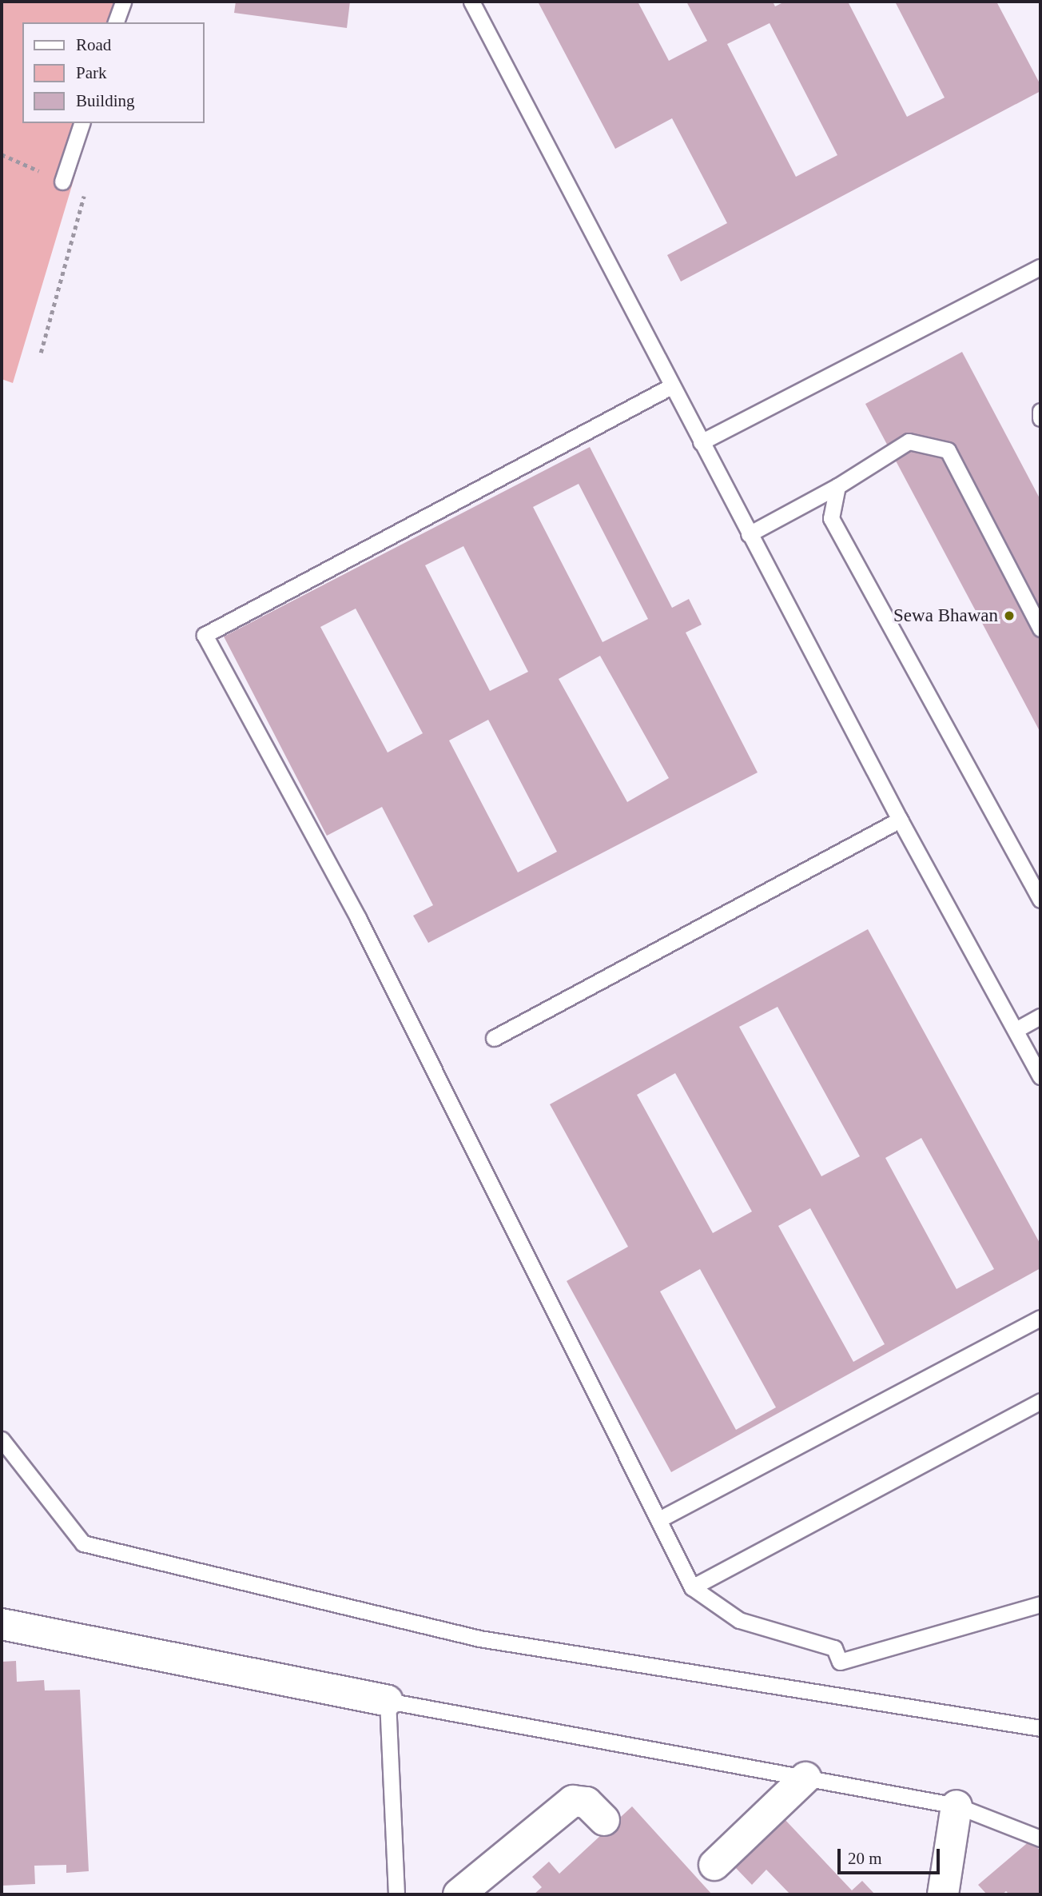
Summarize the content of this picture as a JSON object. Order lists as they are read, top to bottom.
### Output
{
  "places": ["Sewa Bhawan"],
  "legend": ["Road", "Park", "Building"],
  "scale_bar": "20 m"
}
